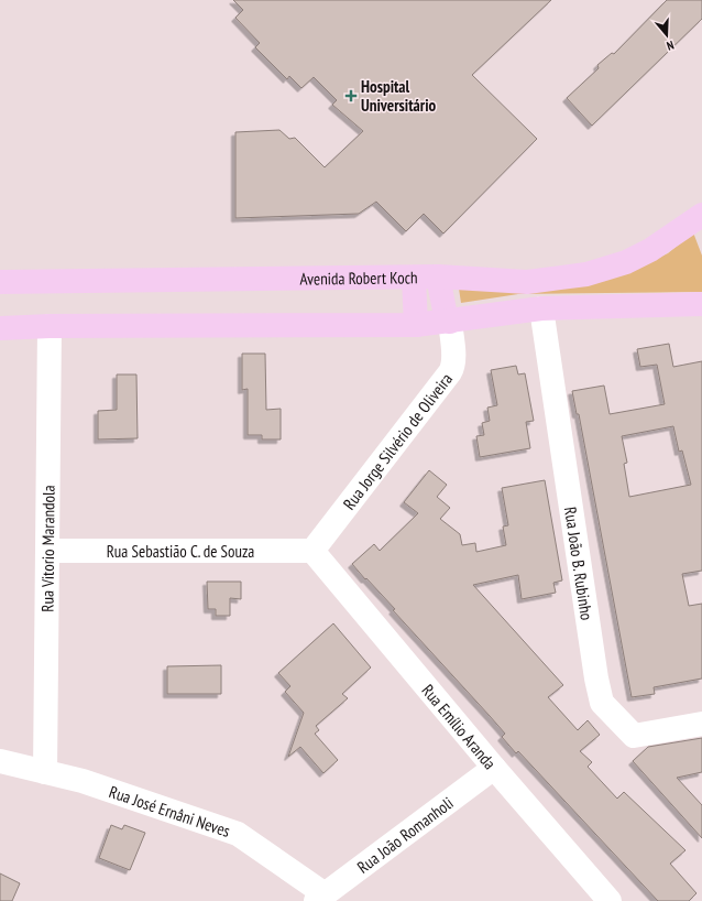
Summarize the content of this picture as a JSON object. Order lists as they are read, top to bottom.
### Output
{
  "streets": {
    "main road": ["Avenida Robert Koch"],
    "street": [
      "Rua Jorge Silvério de Oliveira",
      "Rua Vitorio Marandola",
      "Rua Sebastião C. de Souza",
      "Rua João B. Rubinho",
      "Rua Emílio Aranda",
      "Rua José Ernâni Neves",
      "Rua João Romanholi"
    ]
  },
  "crossings": [
    ["Rua Jorge Silvério de Oliveira", "Rua Sebastião C. de Souza"],
    ["Rua Jorge Silvério de Oliveira", "Rua Emílio Aranda"],
    ["Rua Vitorio Marandola", "Rua Sebastião C. de Souza"],
    ["Rua Vitorio Marandola", "Rua José Ernâni Neves"],
    ["Rua Sebastião C. de Souza", "Rua Emílio Aranda"],
    ["Rua Emílio Aranda", "Rua João Romanholi"],
    ["Rua José Ernâni Neves", "Rua João Romanholi"]
  ],
  "places": {
    "health": ["Hospital Universitário"]
  },
  "north": "bottom"
}
